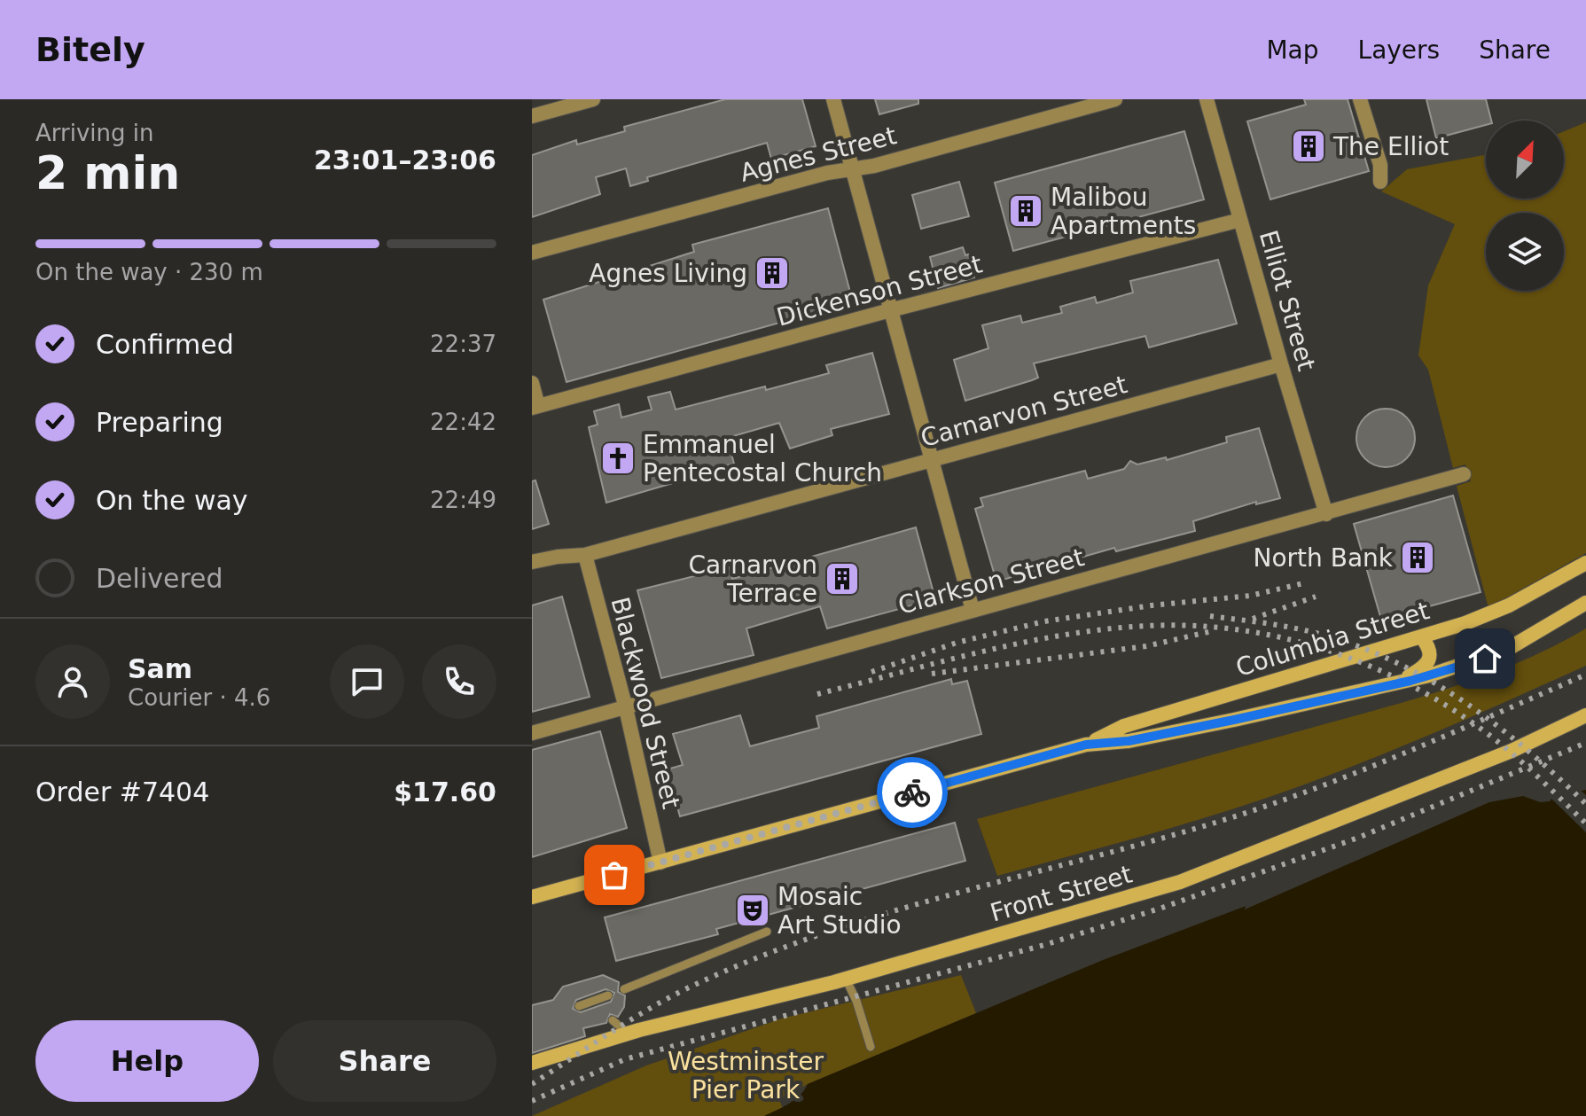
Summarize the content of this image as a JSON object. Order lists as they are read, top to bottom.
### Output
{
  "streets": {
    "street": [
      "Agnes Street",
      "Dickenson Street",
      "Elliot Street",
      "Carnarvon Street",
      "Clarkson Street",
      "Columbia Street",
      "Blackwood Street",
      "Front Street"
    ]
  },
  "crossings": [
    ["Dickenson Street", "Elliot Street"],
    ["Elliot Street", "Carnarvon Street"],
    ["Elliot Street", "Clarkson Street"],
    ["Carnarvon Street", "Blackwood Street"],
    ["Clarkson Street", "Blackwood Street"],
    ["Columbia Street", "Blackwood Street"]
  ],
  "parks": ["Westminster Pier Park"],
  "places": {
    "building": [
      "The Elliot",
      "Malibou Apartments",
      "Agnes Living",
      "North Bank",
      "Carnarvon Terrace"
    ],
    "church": ["Emmanuel Pentecostal Church"],
    "theatre": ["Mosaic Art Studio"]
  },
  "north": "top right",
  "page": {
    "header": "Bitely",
    "nav": ["Map", "Layers", "Share"],
    "heading": ["2 min", "Arriving in", "23:01–23:06"],
    "panel": [
      "Sam",
      "Courier · 4.6",
      "Order #7404",
      "$17.60"
    ],
    "bar": "On the way · 230 m",
    "list": [
      ["Confirmed", "22:37"],
      ["Preparing", "22:42"],
      ["On the way", "22:49"],
      "Delivered"
    ],
    "buttons": ["Help", "Share"]
  }
}
